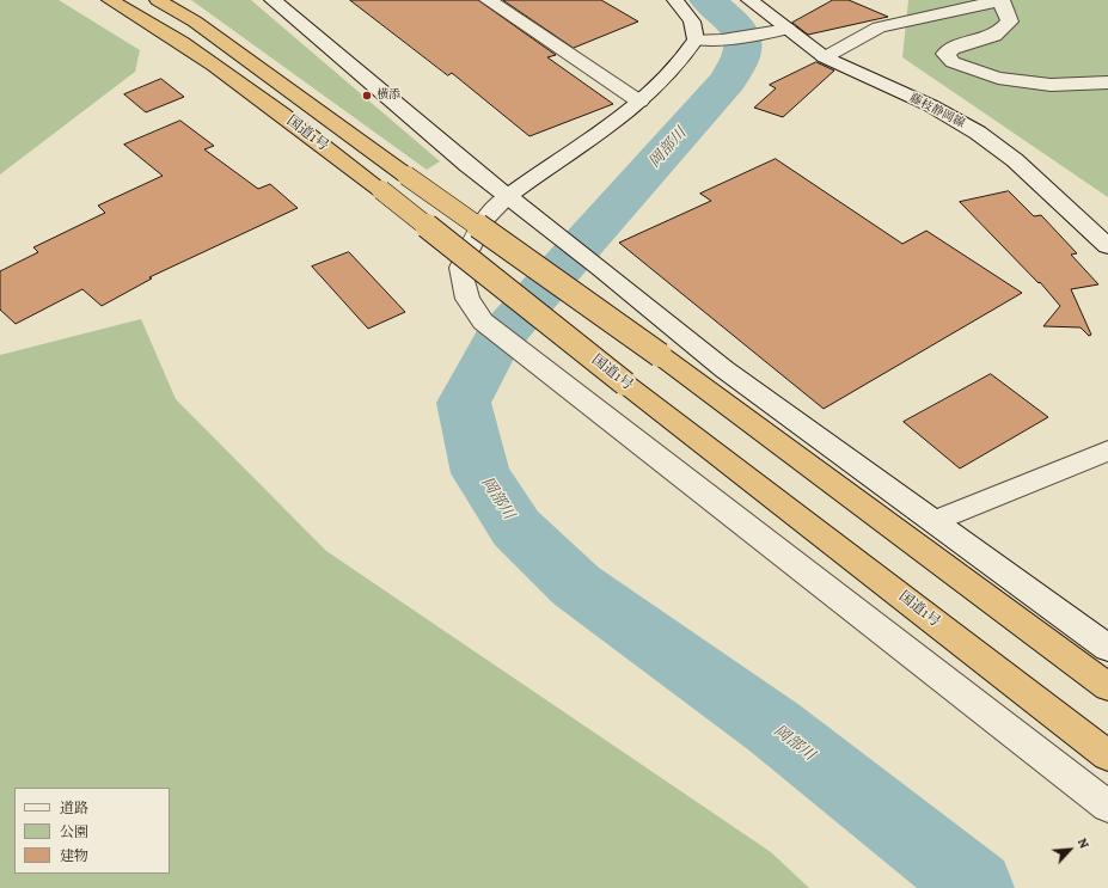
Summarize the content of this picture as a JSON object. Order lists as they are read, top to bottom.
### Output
{
  "streets": {
    "highway": ["国道1号"],
    "street": ["藤枝静岡線"]
  },
  "water": ["岡部川"],
  "places": ["横添"],
  "legend": ["道路", "公園", "建物"],
  "north": "top right"
}
